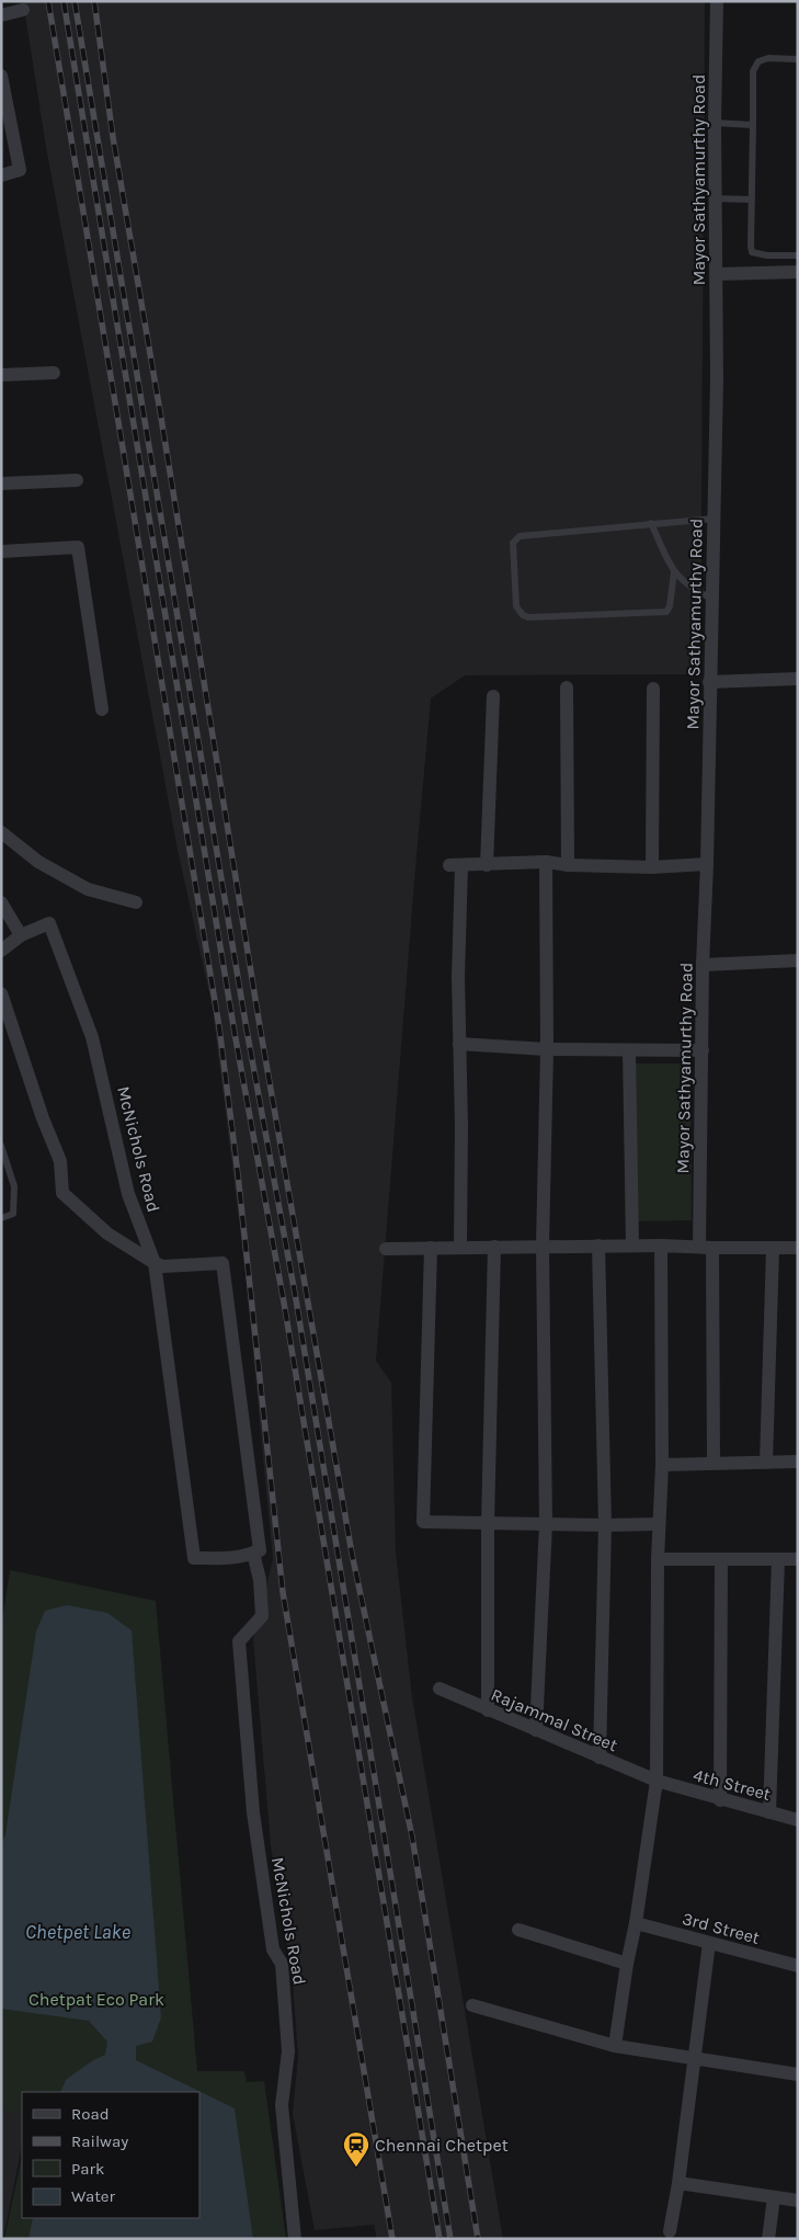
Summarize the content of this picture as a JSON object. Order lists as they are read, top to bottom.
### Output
{
  "streets": {
    "street": [
      "Mayor Sathyamurthy Road",
      "McNichols Road",
      "Rajammal Street",
      "4th Street",
      "3rd Street"
    ]
  },
  "crossings": [
    ["Rajammal Street", "4th Street"]
  ],
  "water": ["Chetpet Lake"],
  "parks": ["Chetpat Eco Park"],
  "places": {
    "station": ["Chennai Chetpet"]
  },
  "legend": [
    "Road",
    "Railway",
    "Park",
    "Water"
  ]
}
